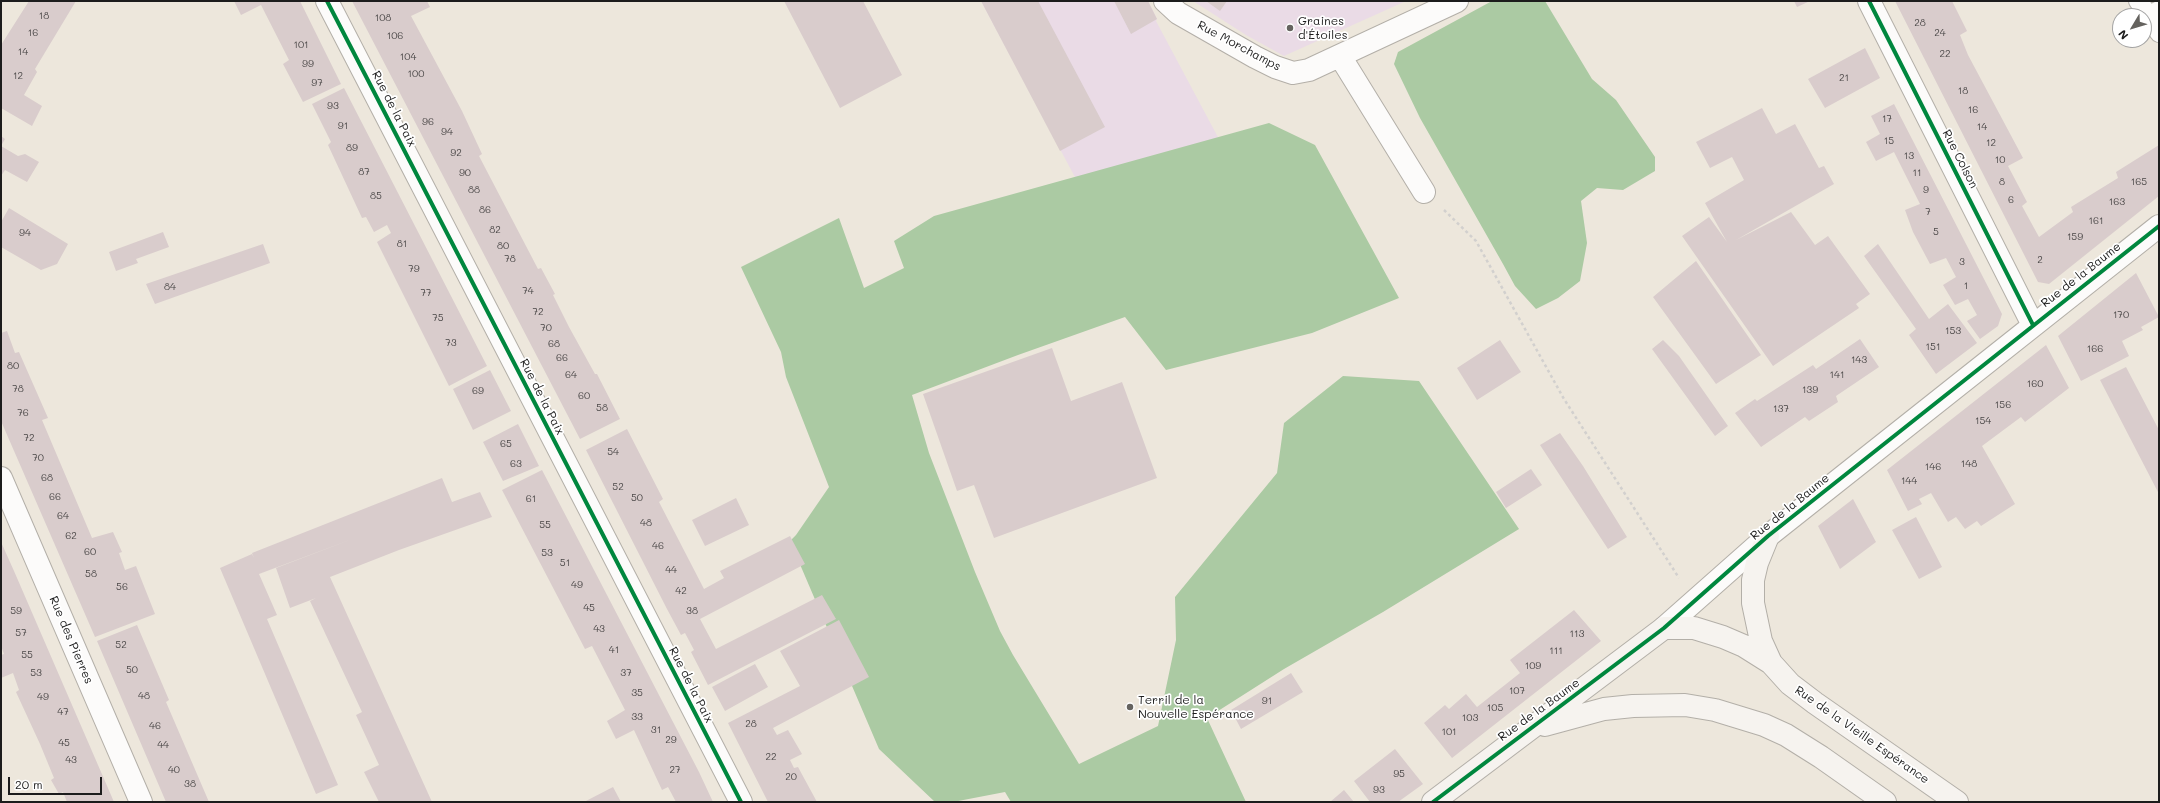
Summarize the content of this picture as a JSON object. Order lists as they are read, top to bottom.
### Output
{
  "streets": {
    "street": [
      "Rue Morchamps",
      "Rue de la Paix",
      "Rue Colson",
      "Rue de la Baume",
      "Rue des Pierres",
      "Rue de la Vieille Espérance"
    ]
  },
  "crossings": [
    ["Rue Colson", "Rue de la Baume"]
  ],
  "places": ["Graines d'Étoiles", "Terril de la Nouvelle Espérance"],
  "house_numbers": [
    "18",
    "108",
    "28",
    "16",
    "24",
    "106",
    "101",
    "14",
    "22",
    "104",
    "99",
    "100",
    "12",
    "21",
    "97",
    "18",
    "93",
    "16",
    "17",
    "96",
    "91",
    "14",
    "94",
    "15",
    "12",
    "89",
    "92",
    "13",
    "10",
    "87",
    "90",
    "11",
    "8",
    "165",
    "88",
    "9",
    "85",
    "6",
    "163",
    "86",
    "7",
    "161",
    "82",
    "5",
    "94",
    "159",
    "81",
    "80",
    "78",
    "2",
    "3",
    "79",
    "1",
    "84",
    "74",
    "77",
    "72",
    "170",
    "75",
    "70",
    "153",
    "73",
    "68",
    "151",
    "166",
    "66",
    "143",
    "80",
    "64",
    "141",
    "160",
    "78",
    "139",
    "69",
    "60",
    "156",
    "58",
    "137",
    "76",
    "154",
    "72",
    "65",
    "54",
    "70",
    "63",
    "148",
    "146",
    "68",
    "144",
    "52",
    "66",
    "50",
    "61",
    "64",
    "48",
    "55",
    "62",
    "46",
    "60",
    "53",
    "51",
    "44",
    "58",
    "49",
    "56",
    "42",
    "45",
    "59",
    "38",
    "43",
    "57",
    "113",
    "52",
    "41",
    "111",
    "55",
    "109",
    "50",
    "53",
    "37",
    "107",
    "35",
    "48",
    "49",
    "91",
    "105",
    "47",
    "33",
    "103",
    "28",
    "46",
    "31",
    "101",
    "29",
    "45",
    "44",
    "22",
    "43",
    "40",
    "27",
    "95",
    "20",
    "38",
    "93"
  ],
  "scale_bar": "20 m",
  "north": "bottom left"
}
